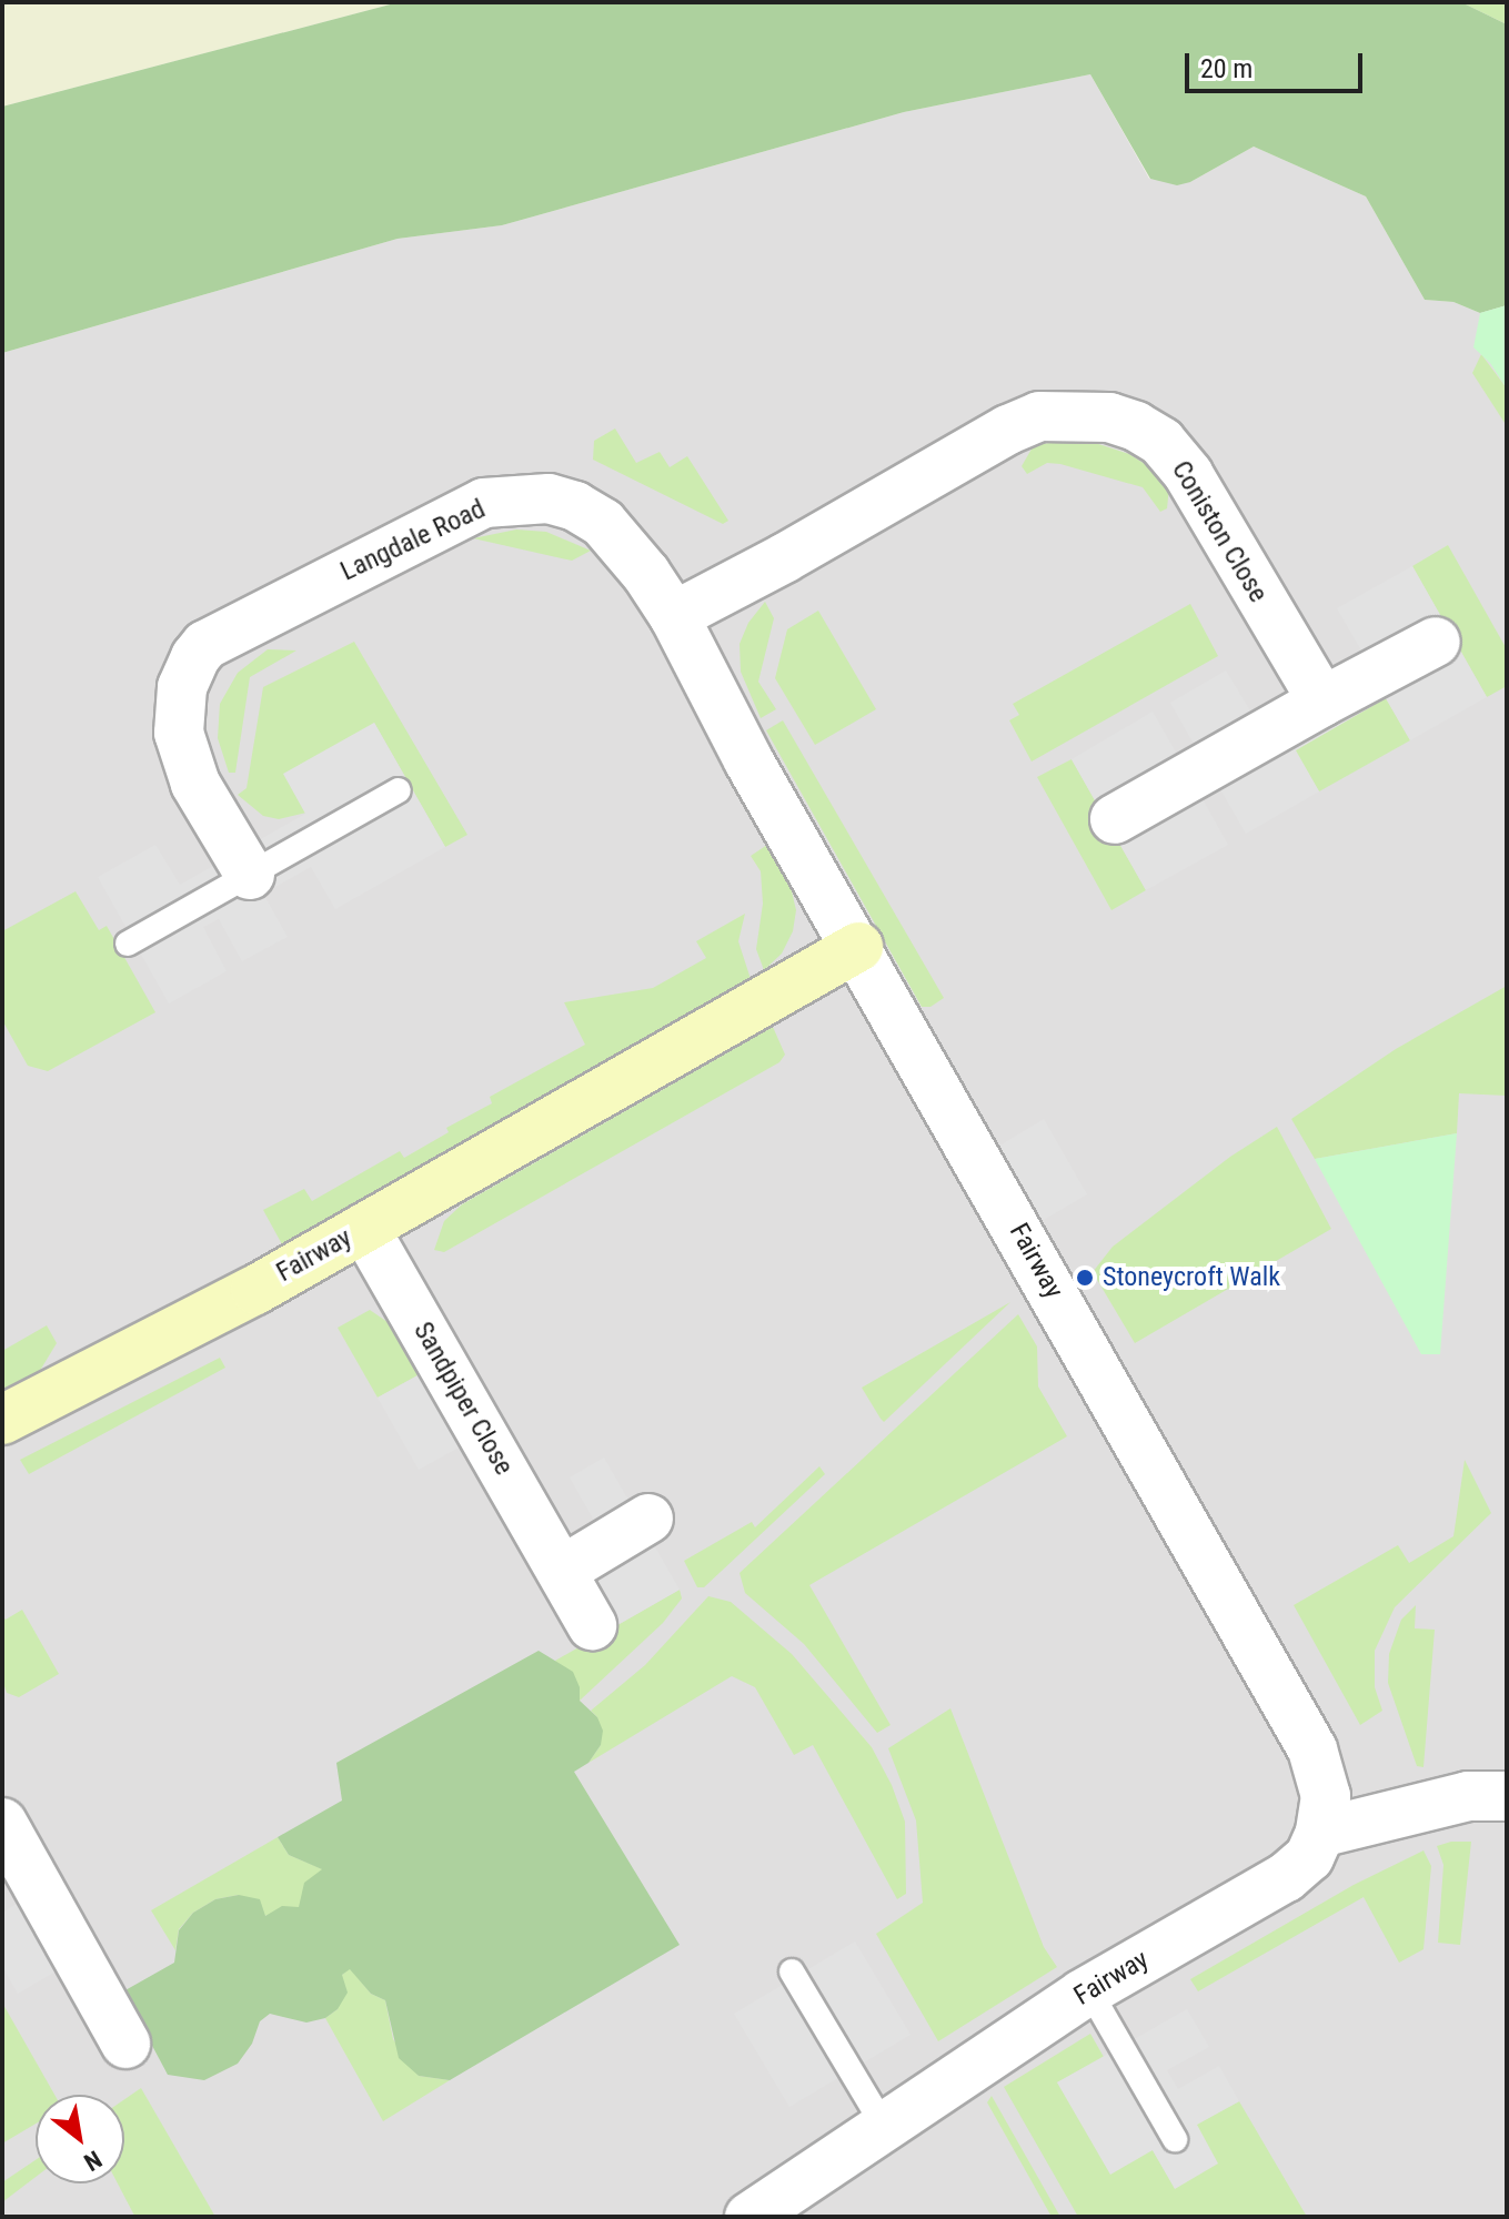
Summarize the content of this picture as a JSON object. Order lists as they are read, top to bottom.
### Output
{
  "streets": {
    "street": [
      "Coniston Close",
      "Langdale Road",
      "Fairway",
      "Sandpiper Close"
    ]
  },
  "crossings": [
    ["Coniston Close", "Langdale Road"],
    ["Langdale Road", "Fairway"],
    ["Fairway", "Sandpiper Close"]
  ],
  "places": ["Stoneycroft Walk"],
  "scale_bar": "20 m",
  "north": "bottom right"
}
